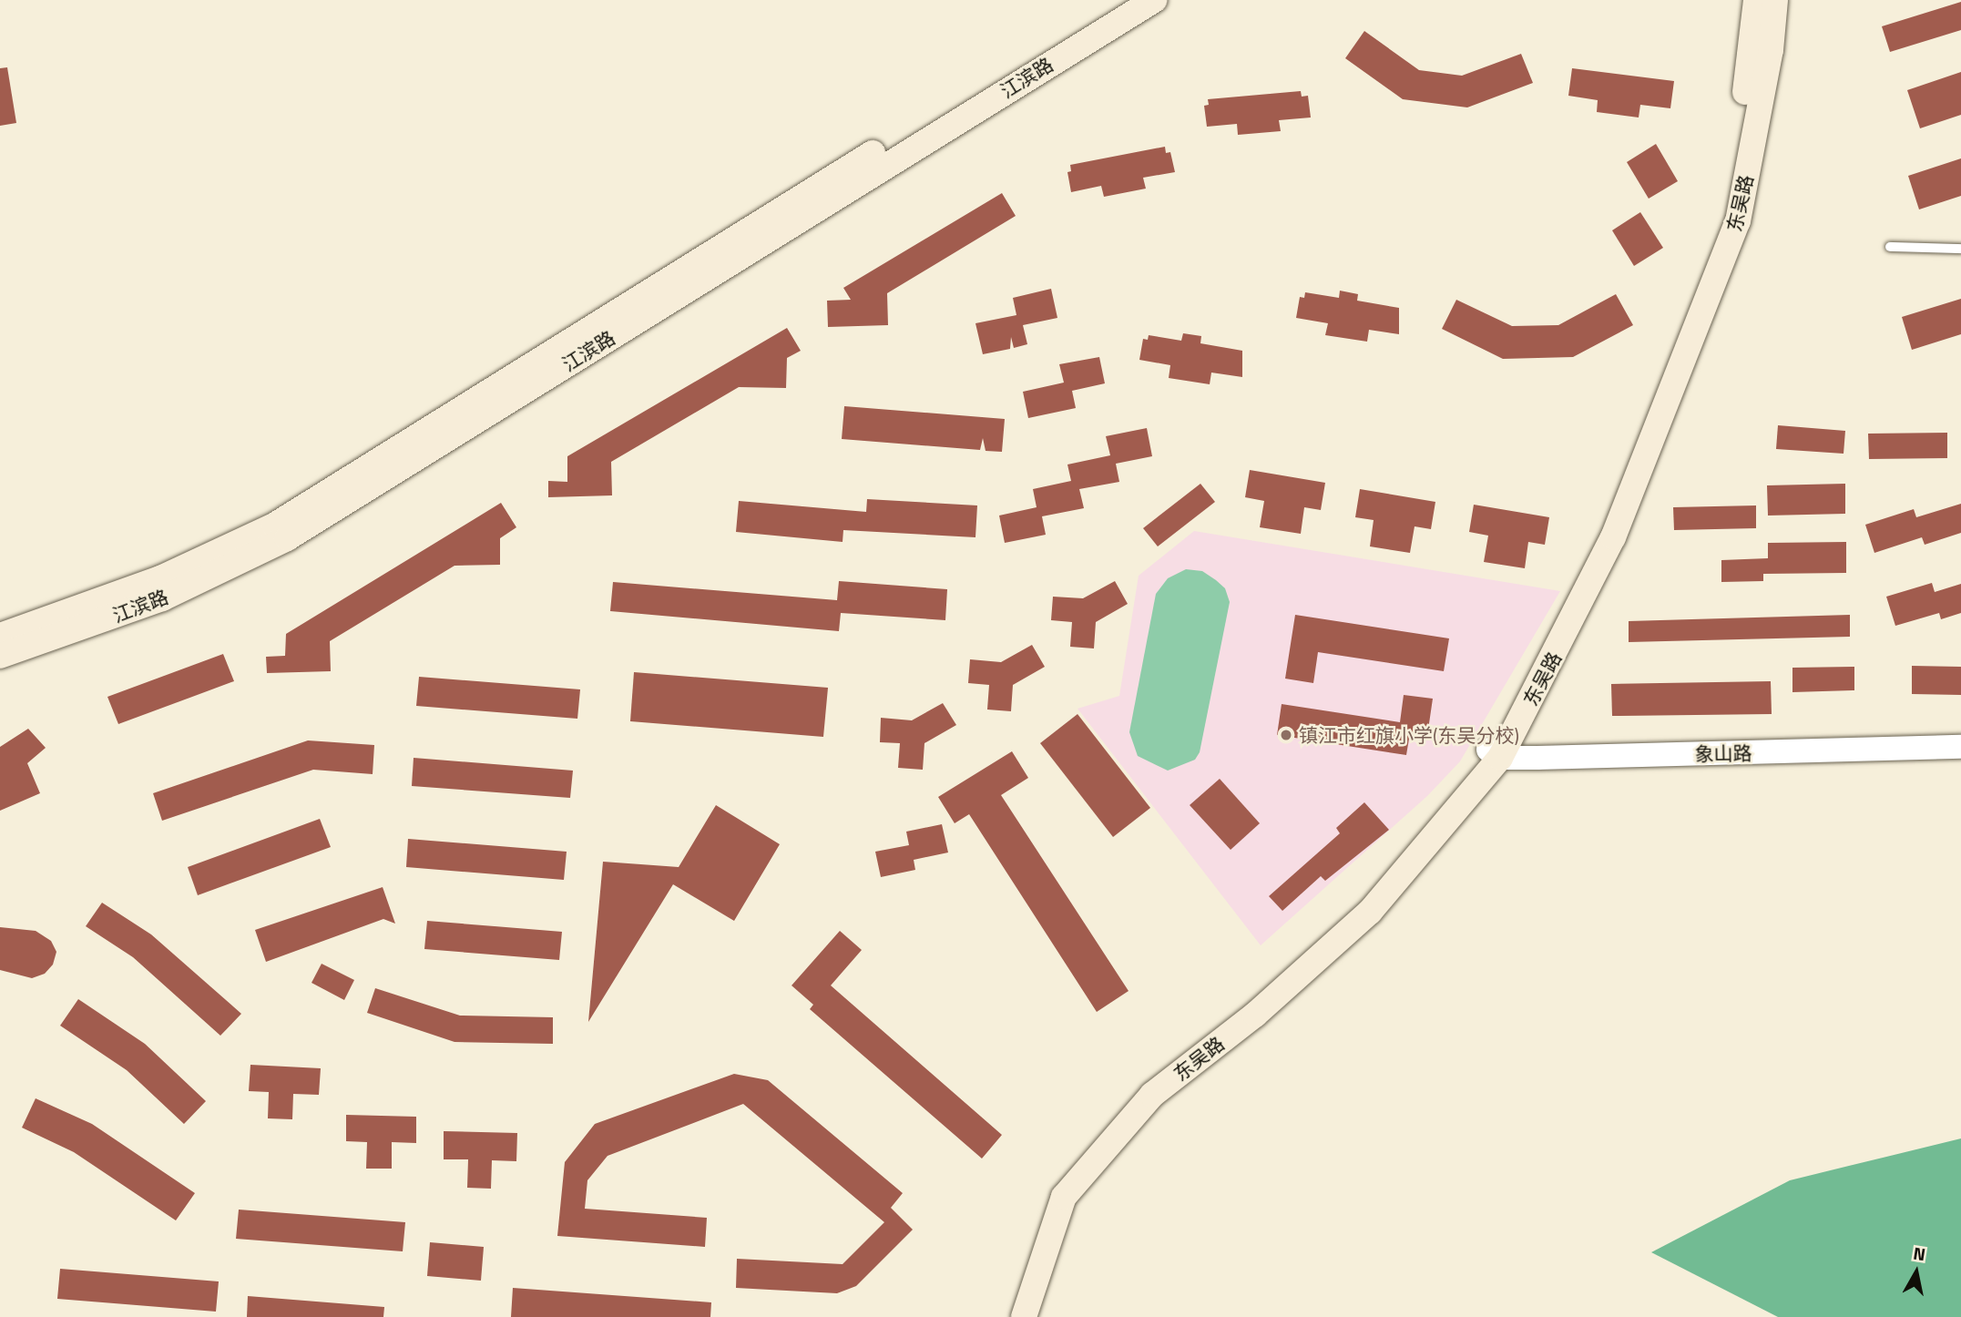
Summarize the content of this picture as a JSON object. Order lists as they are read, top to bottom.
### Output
{
  "streets": {
    "main road": ["江滨路", "东吴路"],
    "street": ["象山路"]
  },
  "crossings": [
    ["东吴路", "象山路"]
  ],
  "places": ["镇江市红旗小学(东吴分校)"],
  "north": "top"
}
